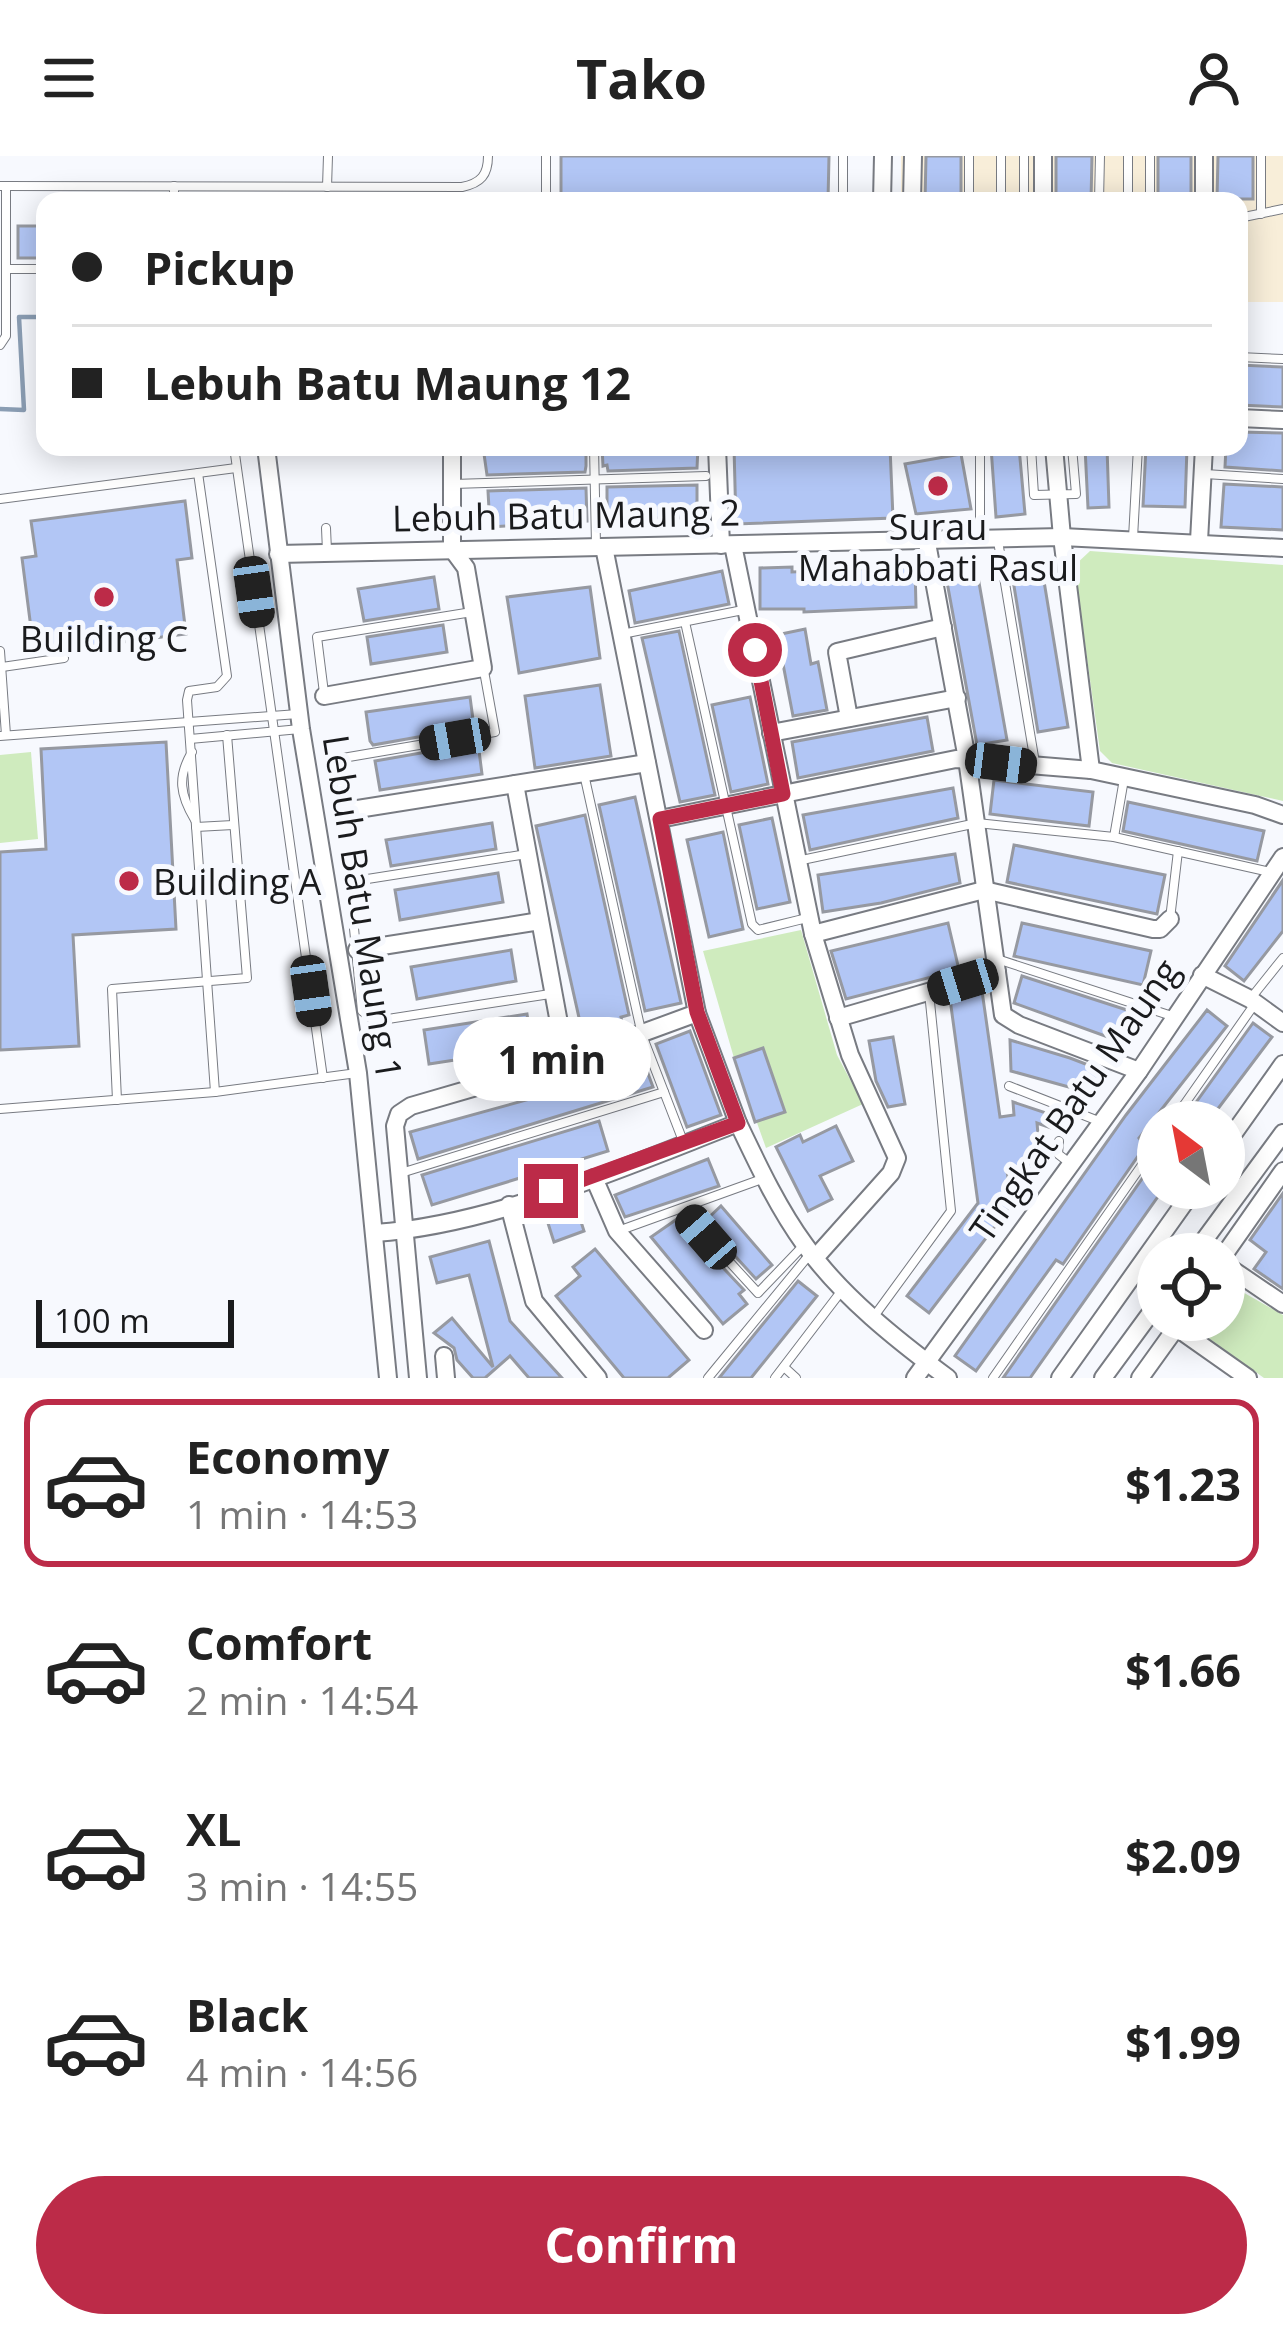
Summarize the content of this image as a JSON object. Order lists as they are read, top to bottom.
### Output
{
  "streets": {
    "street": ["Lebuh Batu Maung 2", "Lebuh Batu Maung 1", "Tingkat Batu Maung"]
  },
  "crossings": [
    ["Lebuh Batu Maung 2", "Lebuh Batu Maung 1"]
  ],
  "places": ["Surau Mahabbati Rasul", "Building C", "Building A"],
  "scale_bar": "100 m",
  "north": "top left",
  "page": {
    "header": "Tako",
    "banner": ["Pickup", "Lebuh Batu Maung 12"],
    "bubble": "1 min",
    "scale": "100 m",
    "list": [
      {
        "name": "Economy",
        "note": "1 min · 14:53",
        "value": "$1.23"
      },
      {
        "name": "Comfort",
        "note": "2 min · 14:54",
        "value": "$1.66"
      },
      {
        "name": "XL",
        "note": "3 min · 14:55",
        "value": "$2.09"
      },
      {
        "name": "Black",
        "note": "4 min · 14:56",
        "value": "$1.99"
      }
    ],
    "buttons": "Confirm"
  }
}
